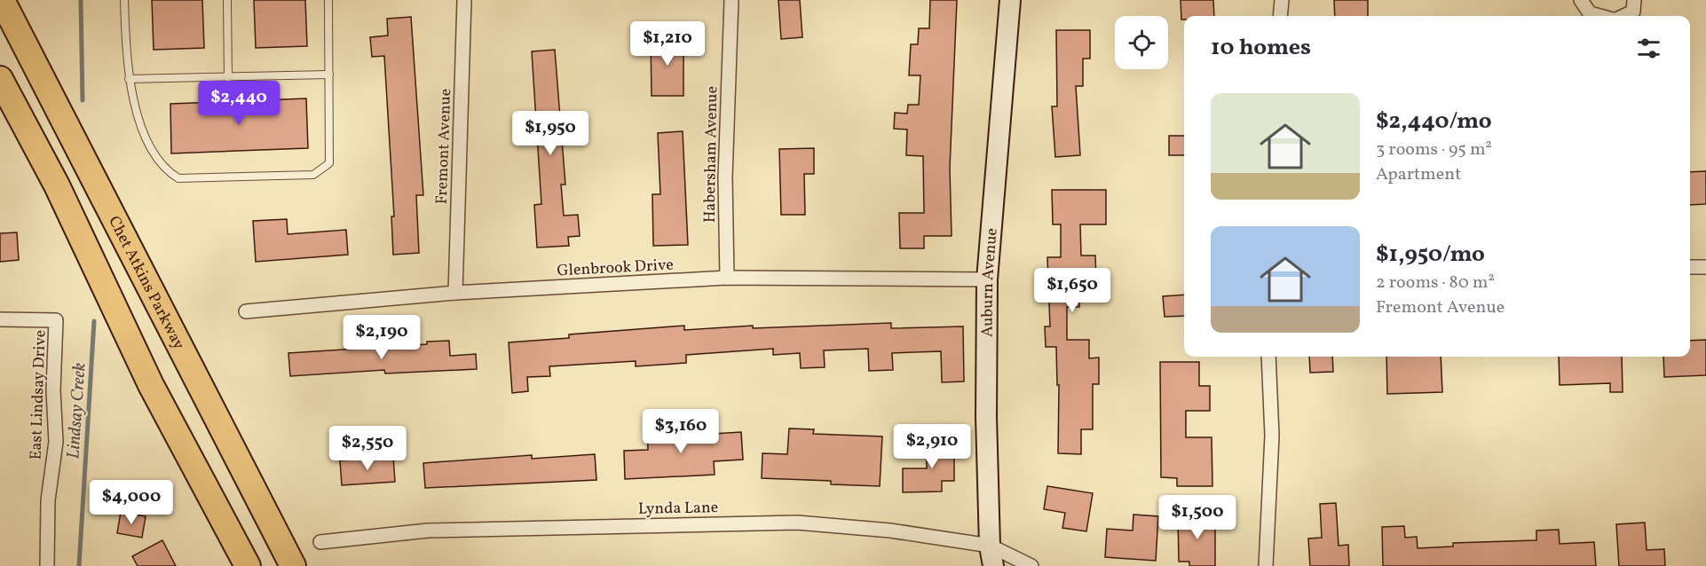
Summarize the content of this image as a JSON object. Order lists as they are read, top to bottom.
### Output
{
  "streets": {
    "highway": ["Chet Atkins Parkway"],
    "street": [
      "Fremont Avenue",
      "Habersham Avenue",
      "Glenbrook Drive",
      "Auburn Avenue",
      "East Lindsay Drive",
      "Lynda Lane"
    ]
  },
  "crossings": [
    ["Fremont Avenue", "Glenbrook Drive"],
    ["Habersham Avenue", "Glenbrook Drive"],
    ["Glenbrook Drive", "Auburn Avenue"],
    ["Auburn Avenue", "Lynda Lane"]
  ],
  "water": ["Lindsay Creek"],
  "page": {
    "heading": "10 homes",
    "price": [
      "$1,210",
      "$2,440",
      "$1,950",
      "$1,650",
      "$2,190",
      "$3,160",
      "$2,910",
      "$2,550",
      "$4,000",
      "$1,500"
    ],
    "list": [
      {
        "name": "$2,440/mo",
        "note": "3 rooms · 95 m² · Apartment"
      },
      {
        "name": "$1,950/mo",
        "note": "2 rooms · 80 m² · Fremont Avenue"
      }
    ]
  }
}
